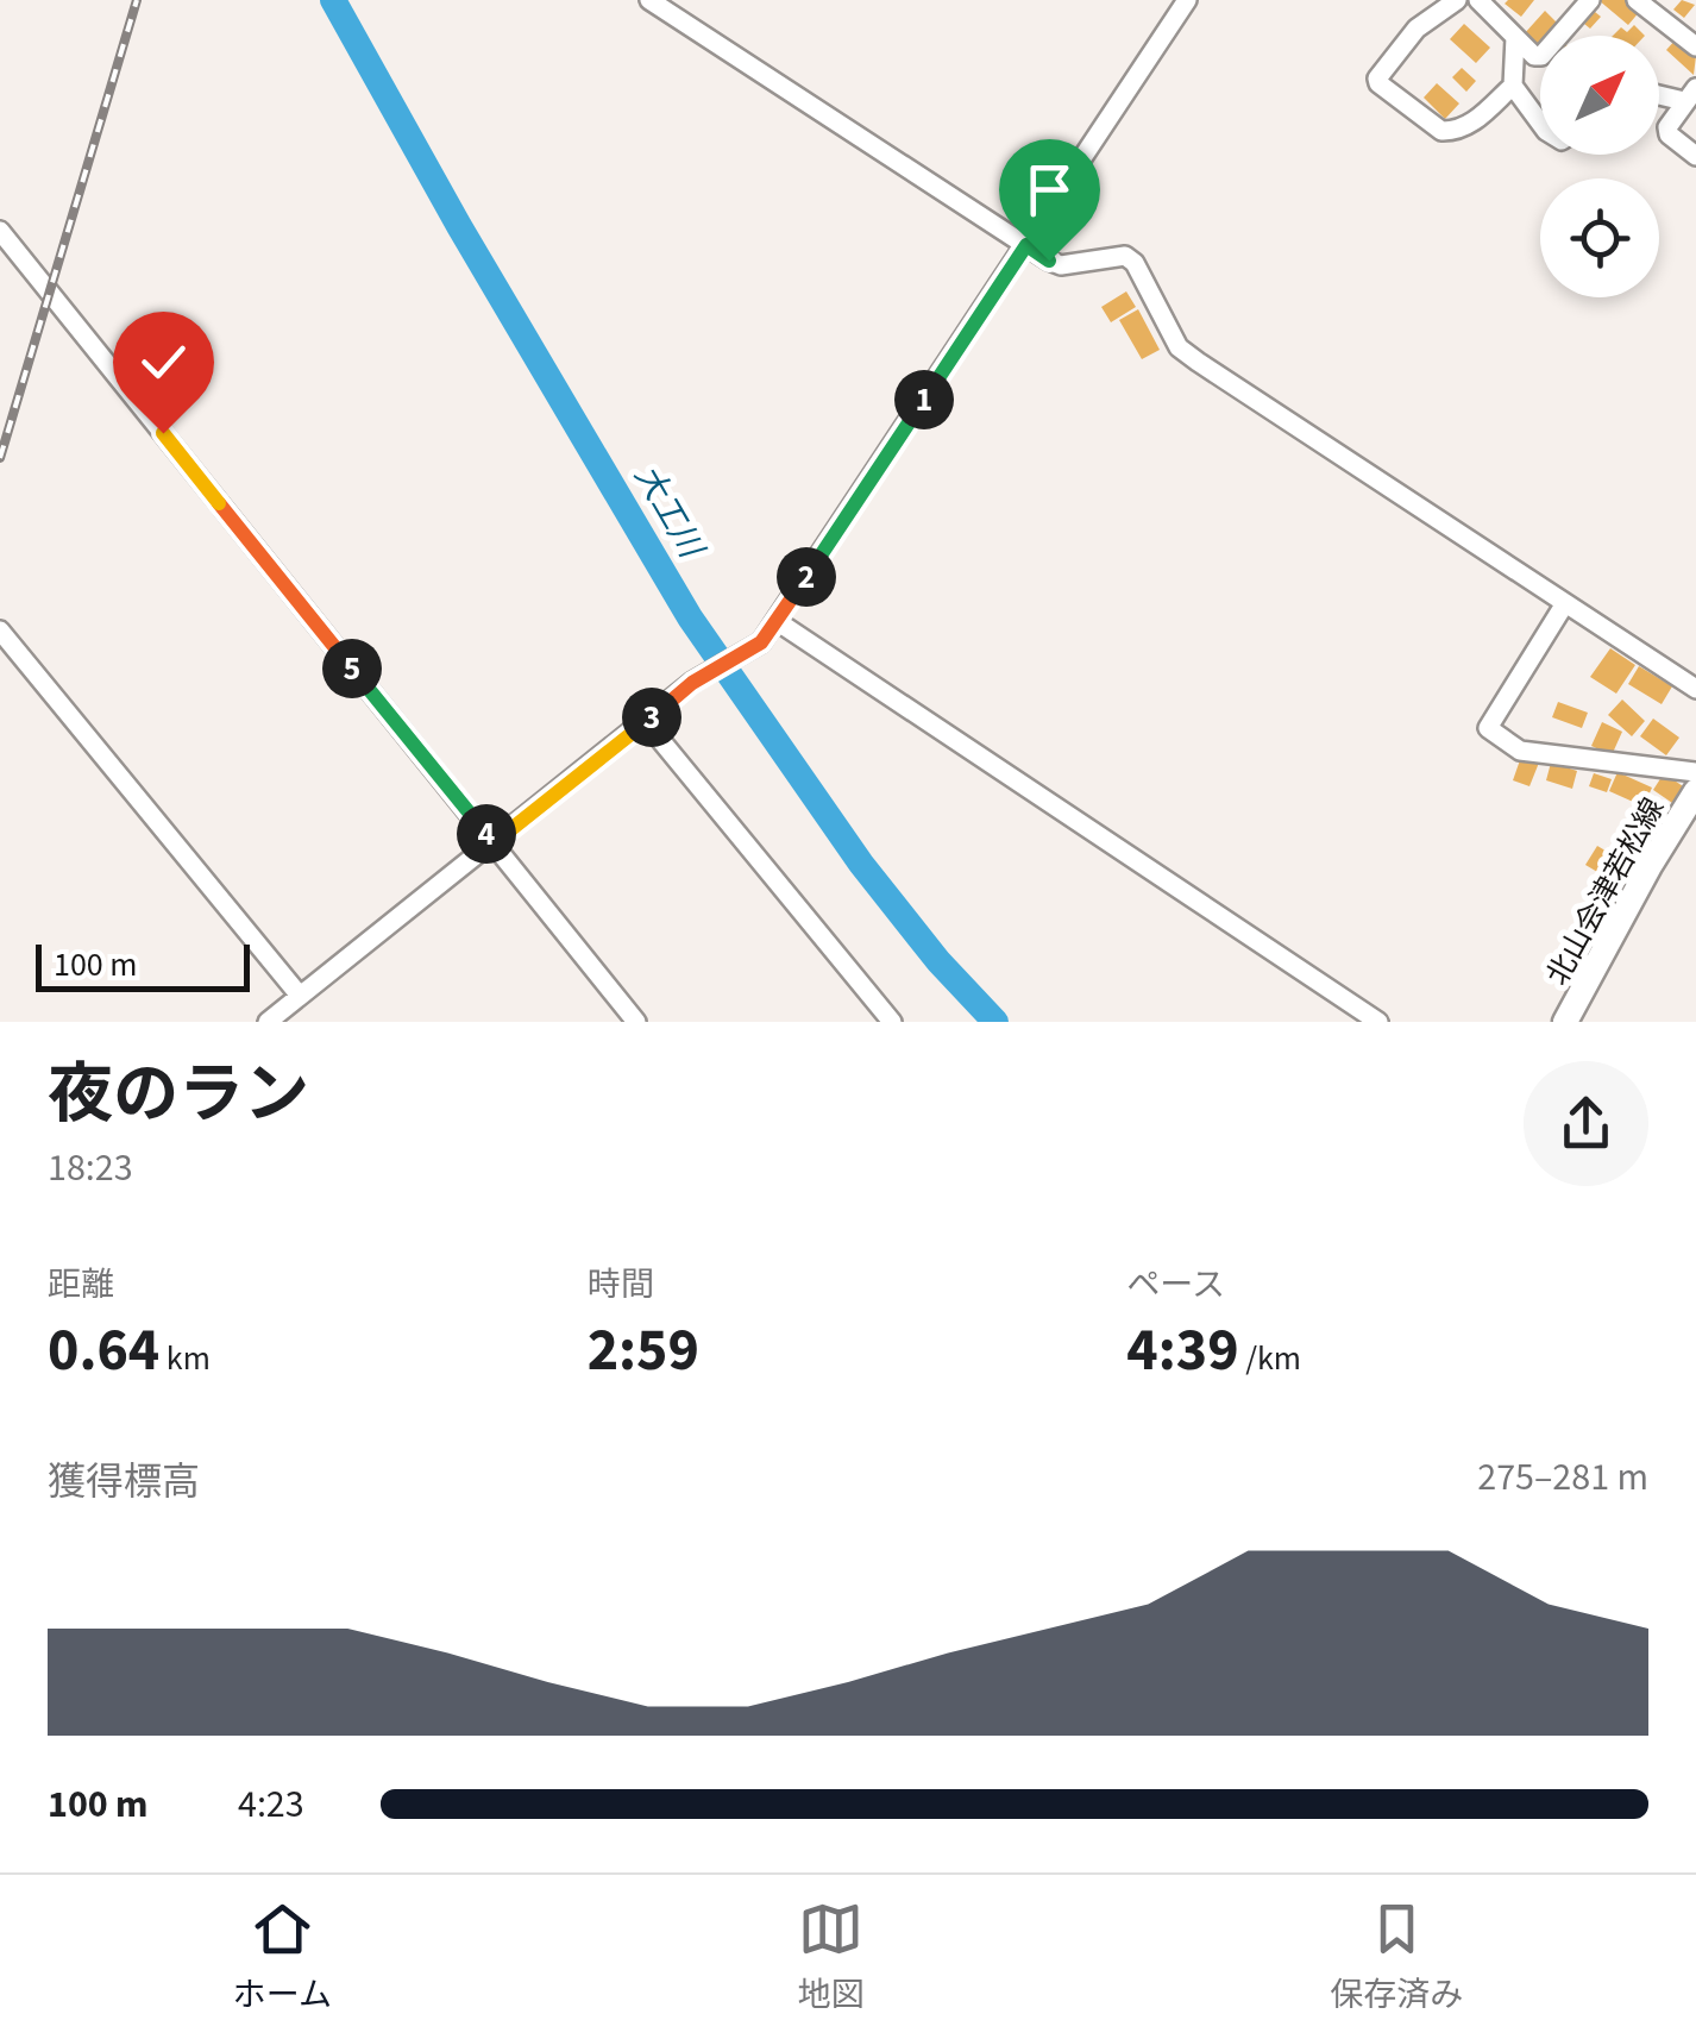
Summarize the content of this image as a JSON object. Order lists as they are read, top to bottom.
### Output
{
  "streets": {
    "main road": ["北山会津若松線"]
  },
  "water": ["大工川"],
  "scale_bar": "100 m",
  "north": "top right",
  "page": {
    "pins": [
      "1",
      "2",
      "5",
      "3",
      "4"
    ],
    "scale": "100 m",
    "heading": ["夜のラン", "18:23"],
    "stats": [
      ["距離", "0.64 km"],
      ["時間", "2:59"],
      ["ペース", "4:39 /km"]
    ],
    "chart": ["獲得標高", "275–281 m"],
    "list": [
      {
        "name": "100 m",
        "note": "4:23"
      }
    ],
    "tabs": ["ホーム", "地図", "保存済み"]
  }
}
